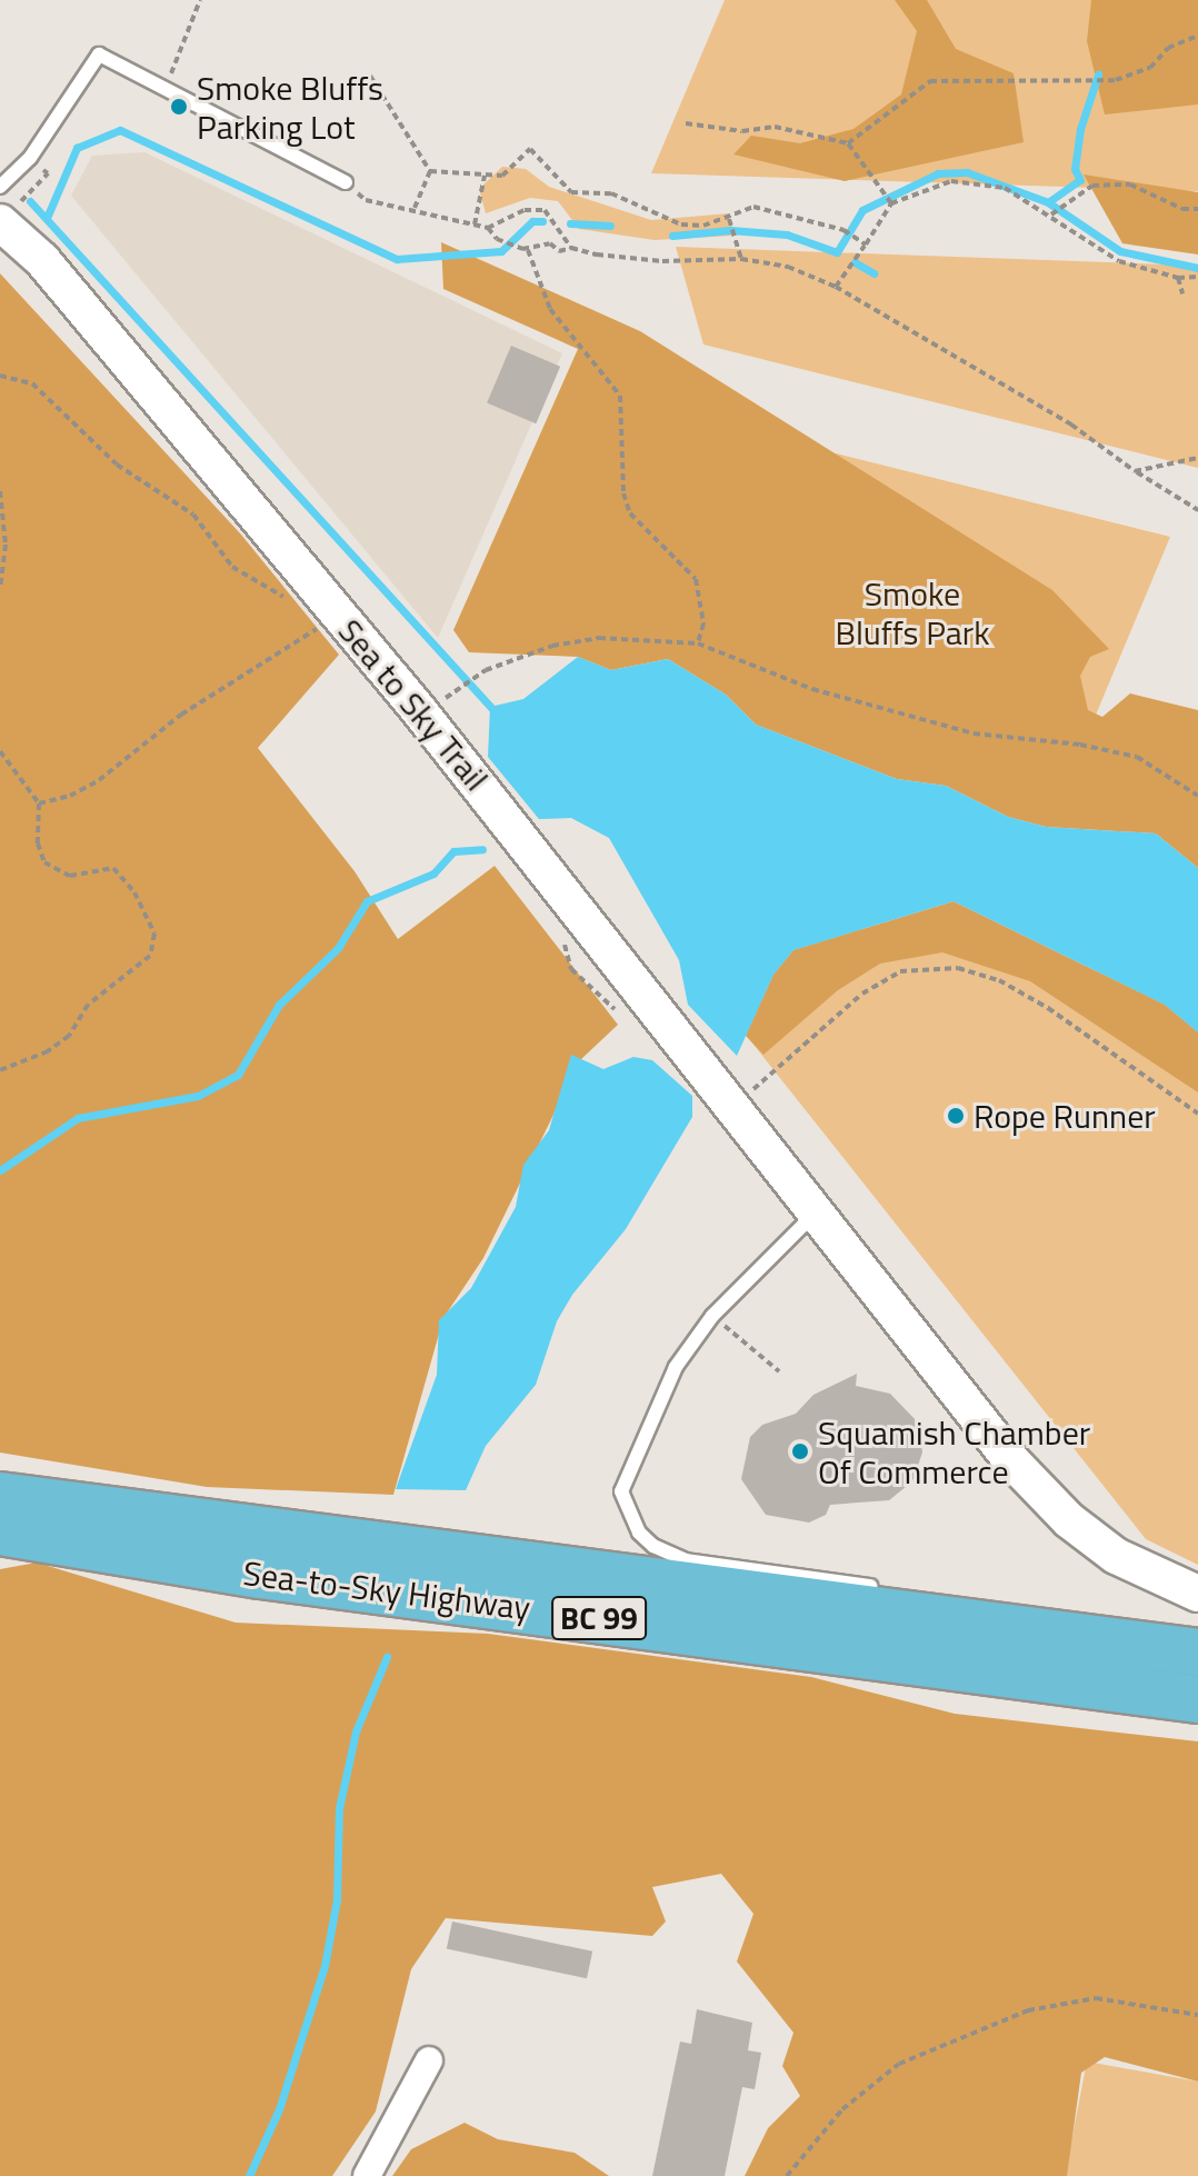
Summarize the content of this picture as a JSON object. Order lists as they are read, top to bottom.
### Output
{
  "streets": {
    "highway": ["Sea-to-Sky Highway", "BC 99"],
    "path": ["Sea to Sky Trail"]
  },
  "parks": ["Smoke Bluffs Park"],
  "places": ["Smoke Bluffs Parking Lot", "Rope Runner", "Squamish Chamber Of Commerce"]
}
